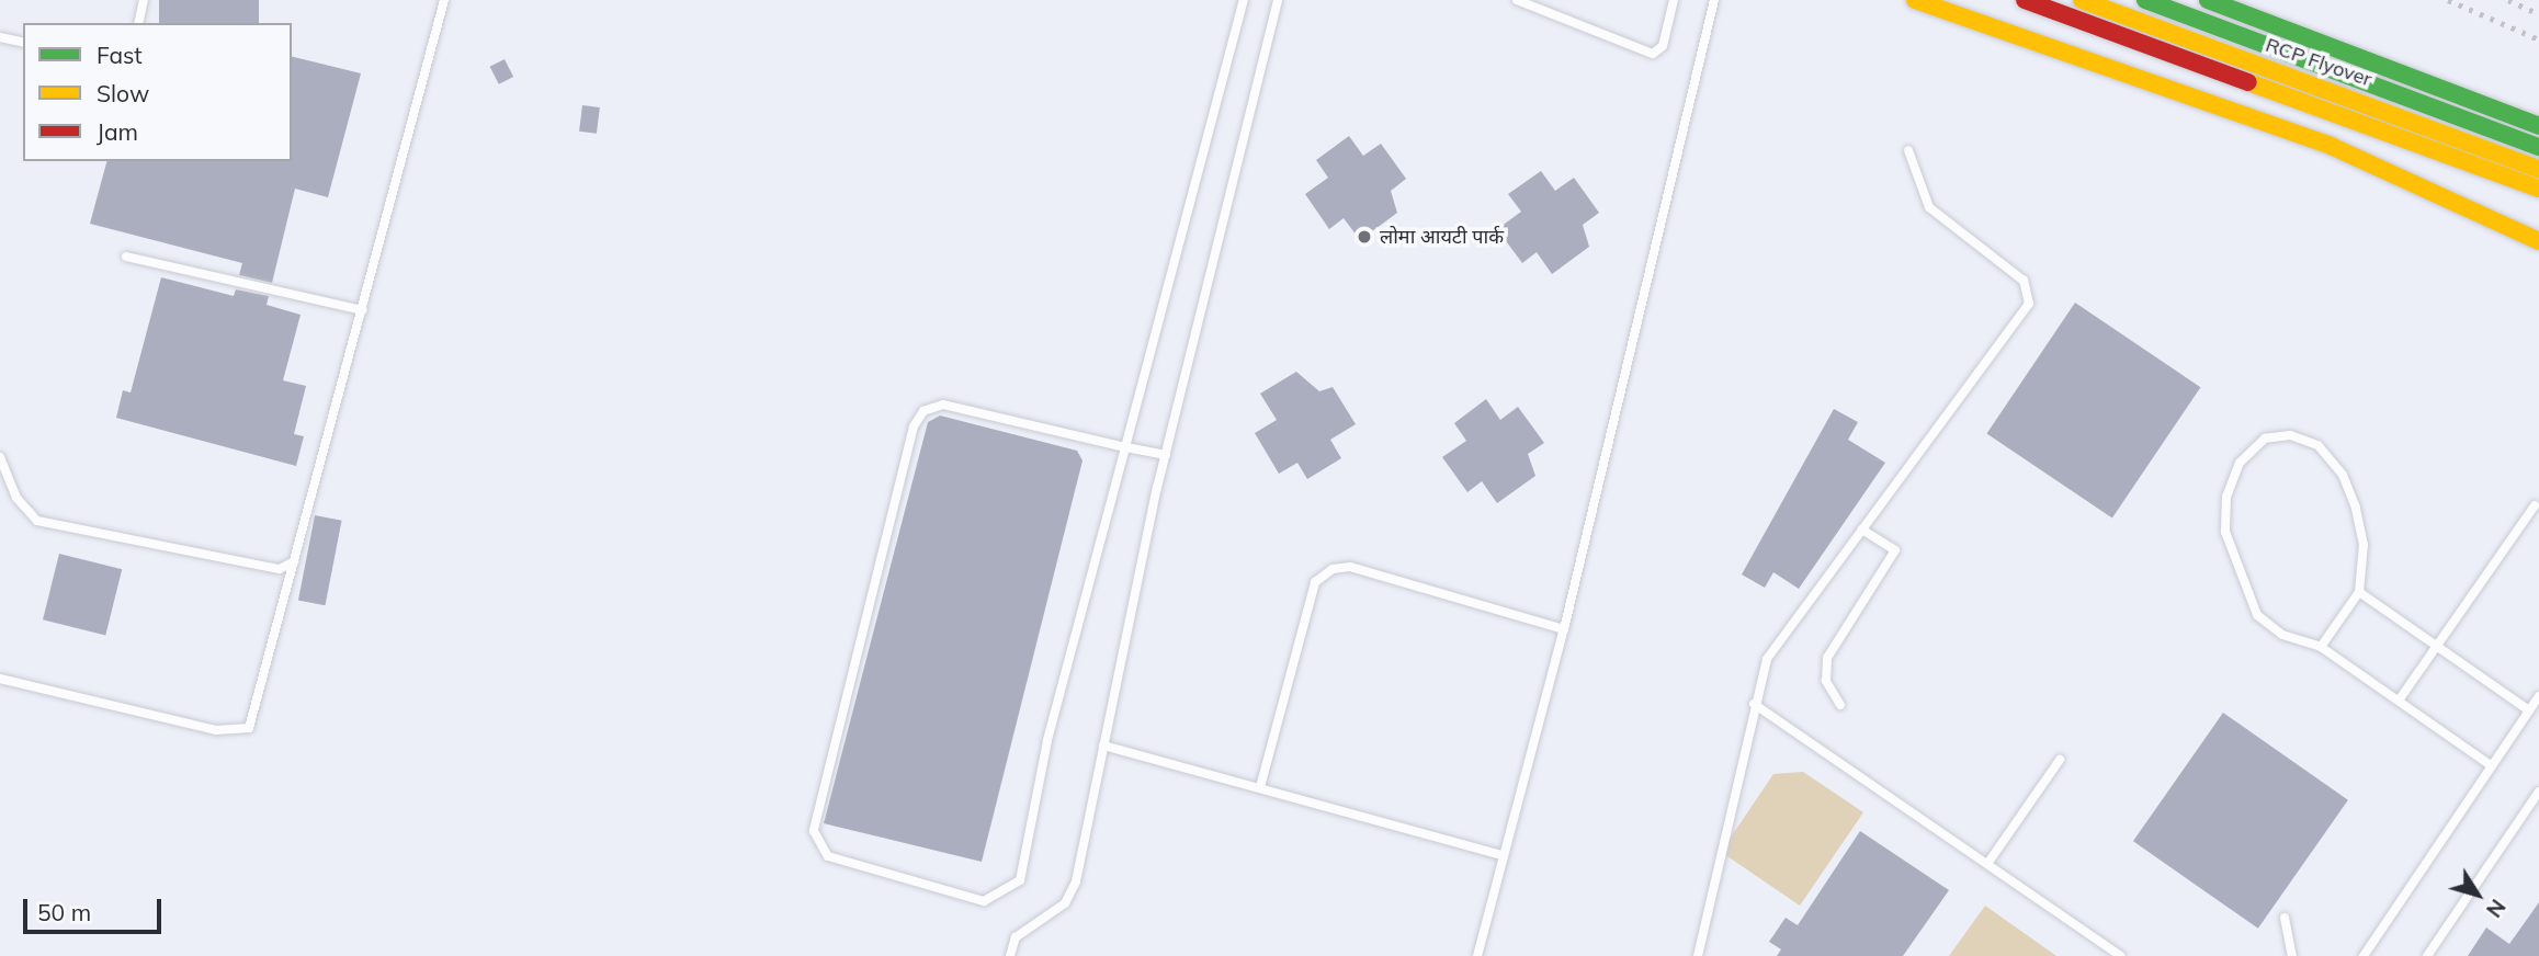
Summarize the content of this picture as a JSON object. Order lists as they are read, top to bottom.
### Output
{
  "streets": {
    "main road": ["RCP Flyover"]
  },
  "places": ["लोमा आयटी पार्क"],
  "legend": ["Fast", "Slow", "Jam"],
  "scale_bar": "50 m",
  "north": "bottom right"
}
